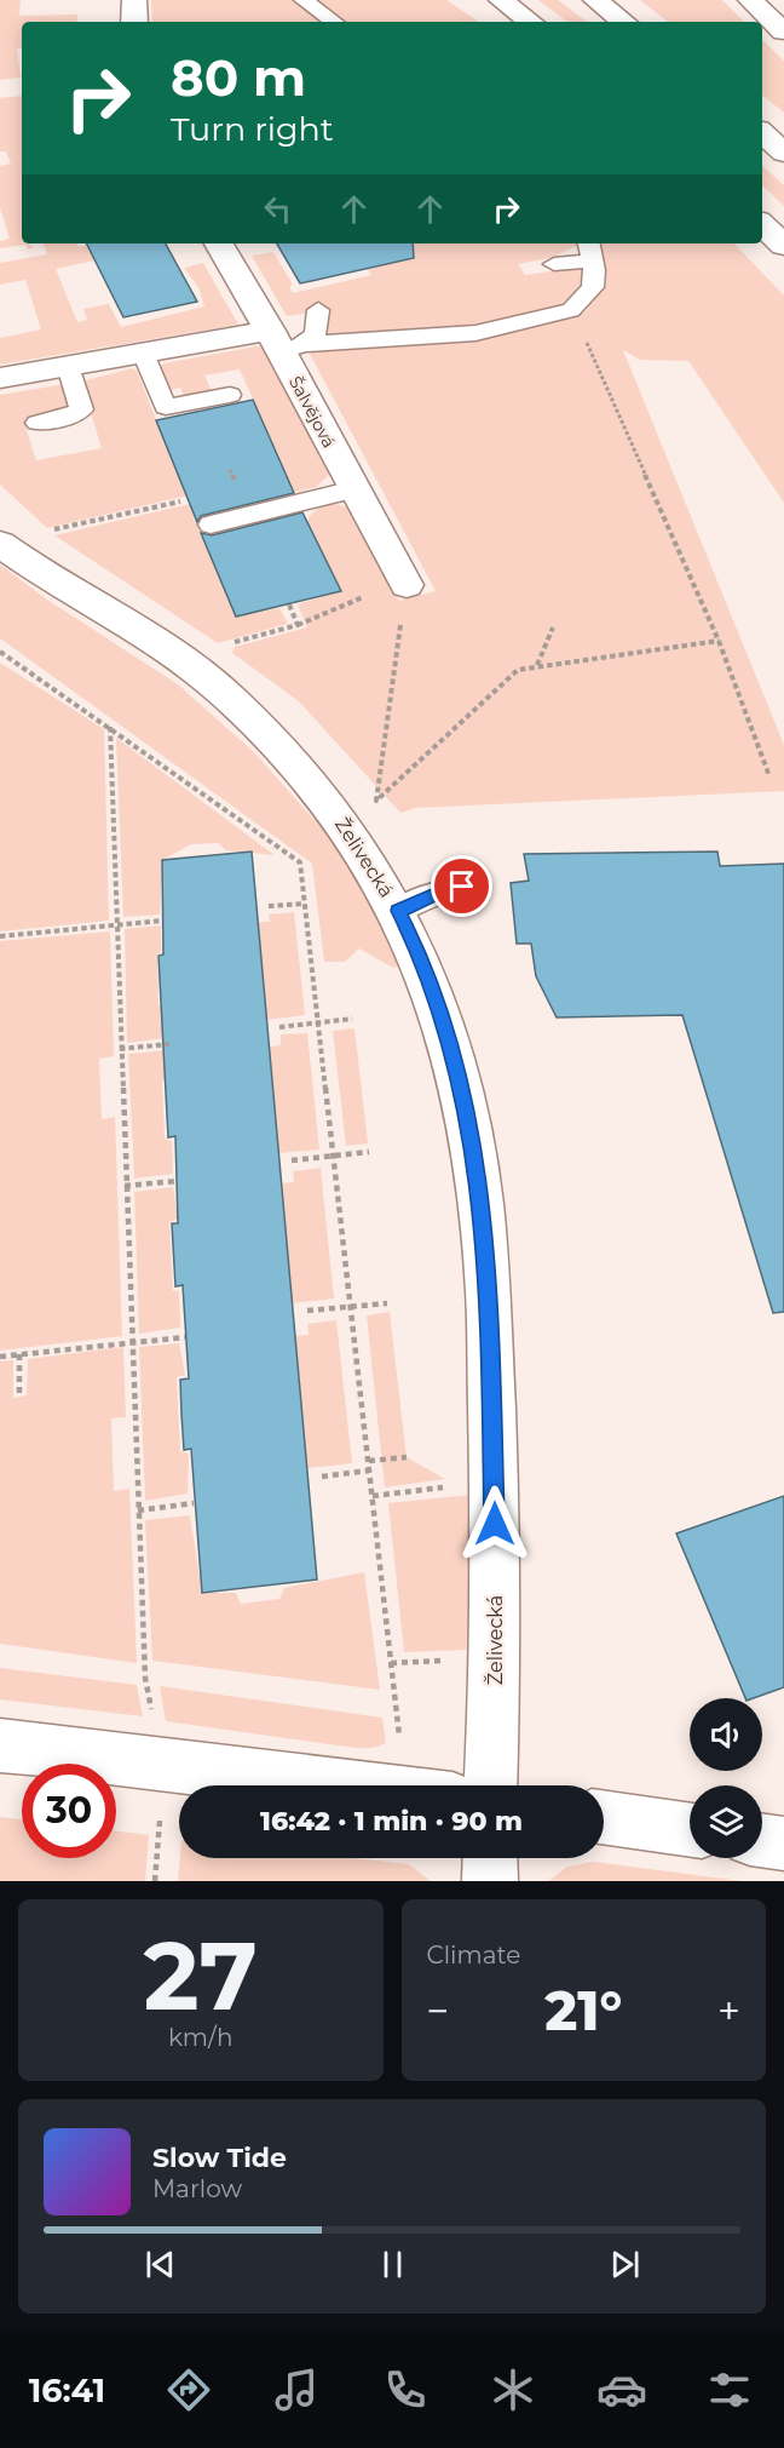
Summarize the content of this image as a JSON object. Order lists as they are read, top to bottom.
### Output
{
  "streets": {
    "main road": ["Šalvějová", "Želivecká"]
  },
  "page": {
    "turn": ["80 m", "Turn right"],
    "limit": "30",
    "trip": "16:42 · 1 min · 90 m",
    "tile": [
      ["27", "km/h"],
      "Climate"
    ],
    "heat": ["−", "21°", "+"],
    "song": ["Slow Tide", "Marlow"],
    "tabs": "16:41"
  }
}
